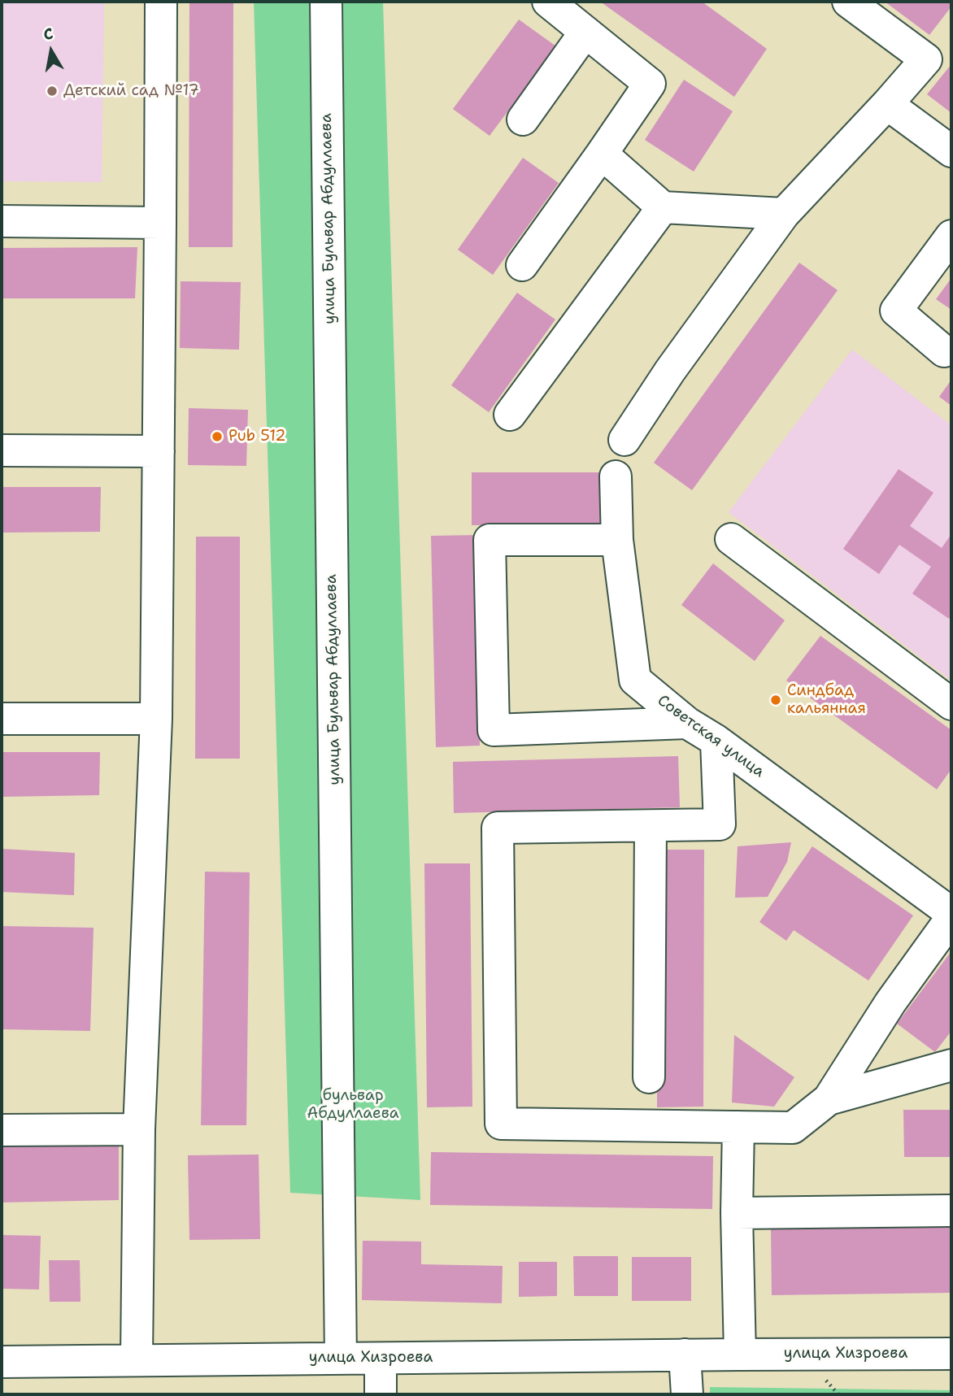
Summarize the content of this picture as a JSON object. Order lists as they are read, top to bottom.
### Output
{
  "streets": {
    "street": ["улица Бульвар Абдуллаева", "Советская улица", "улица Хизроева"]
  },
  "crossings": [
    ["улица Бульвар Абдуллаева", "улица Хизроева"]
  ],
  "parks": ["бульвар Абдуллаева"],
  "places": ["Детский сад №17", "Pub 512", "Синдбад кальянная"],
  "north": "top"
}
